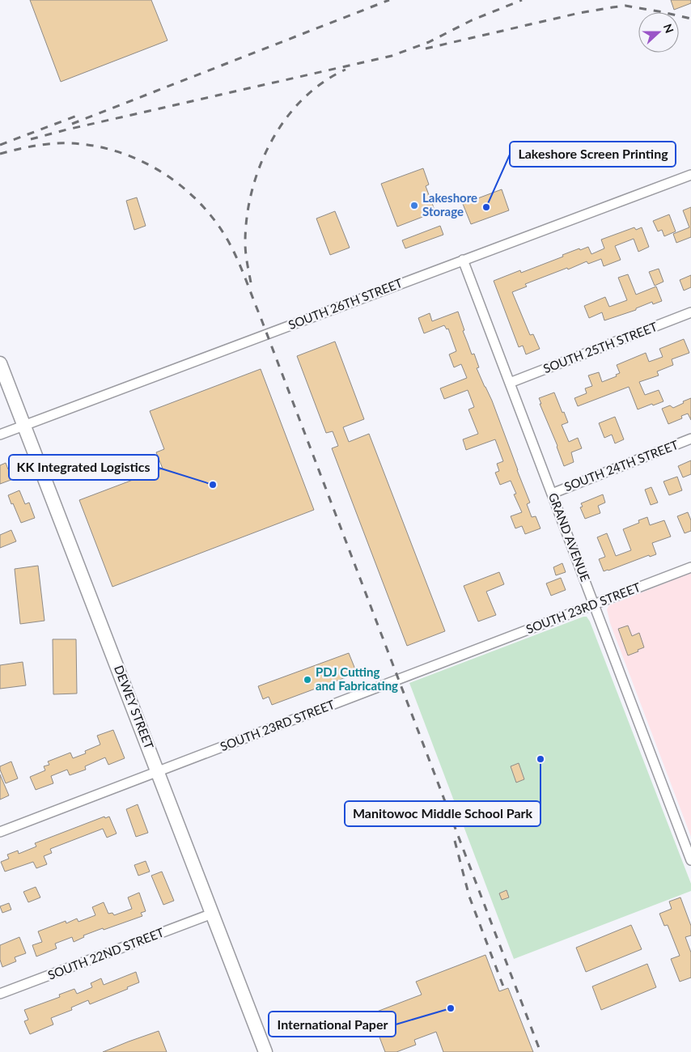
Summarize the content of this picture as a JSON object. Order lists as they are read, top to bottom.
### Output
{
  "streets": {
    "street": [
      "SOUTH 26TH STREET",
      "SOUTH 25TH STREET",
      "SOUTH 24TH STREET",
      "GRAND AVENUE",
      "SOUTH 23RD STREET",
      "DEWEY STREET",
      "SOUTH 22ND STREET"
    ]
  },
  "crossings": [
    ["SOUTH 26TH STREET", "GRAND AVENUE"],
    ["SOUTH 26TH STREET", "DEWEY STREET"],
    ["SOUTH 25TH STREET", "GRAND AVENUE"],
    ["SOUTH 24TH STREET", "GRAND AVENUE"],
    ["GRAND AVENUE", "SOUTH 23RD STREET"],
    ["SOUTH 23RD STREET", "DEWEY STREET"],
    ["DEWEY STREET", "SOUTH 22ND STREET"]
  ],
  "places": [
    "Lakeshore Storage",
    "Lakeshore Screen Printing",
    "KK Integrated Logistics",
    "PDJ Cutting and Fabricating",
    "Manitowoc Middle School Park",
    "International Paper"
  ],
  "north": "right"
}
